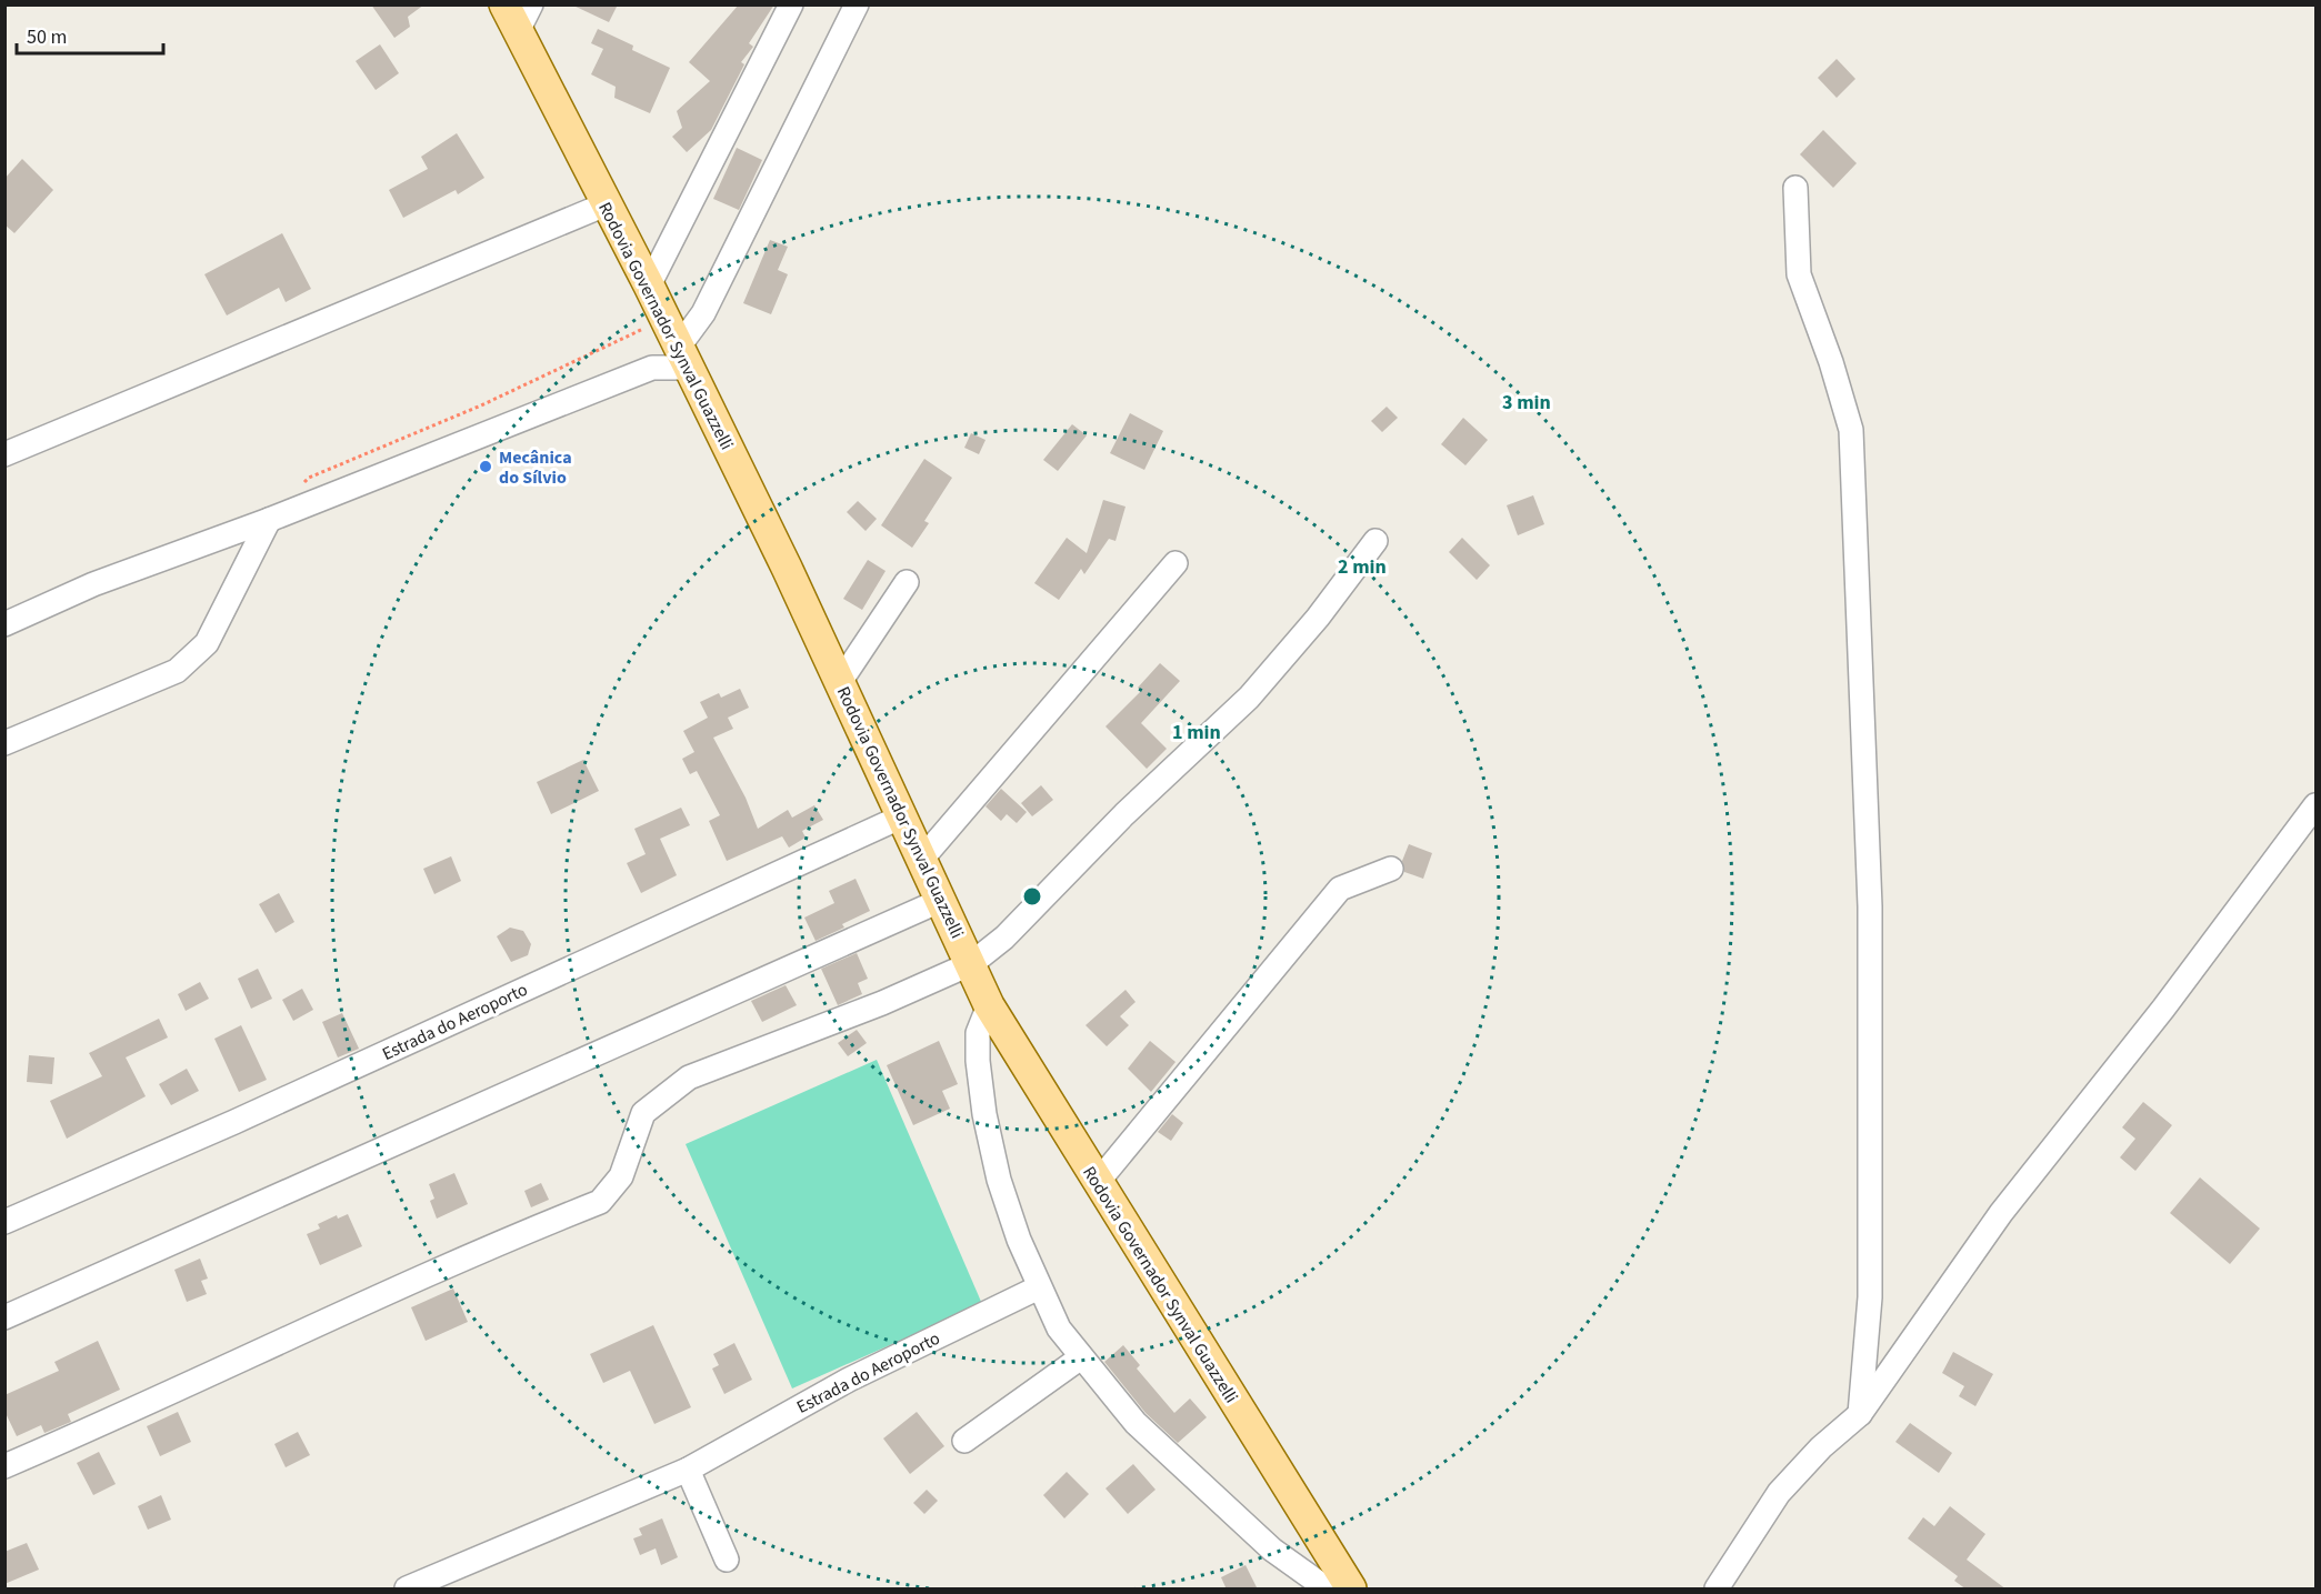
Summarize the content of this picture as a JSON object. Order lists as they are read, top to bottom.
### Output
{
  "streets": {
    "main road": ["Rodovia Governador Synval Guazzelli"],
    "street": ["Estrada do Aeroporto"]
  },
  "crossings": [
    ["Rodovia Governador Synval Guazzelli", "Estrada do Aeroporto"]
  ],
  "places": ["Mecânica do Sílvio"],
  "scale_bar": "50 m",
  "rings": ["3 min", "2 min", "1 min"]
}
